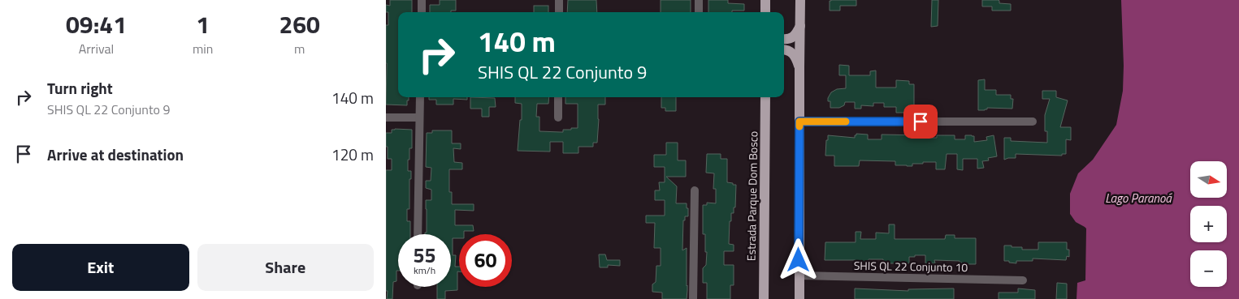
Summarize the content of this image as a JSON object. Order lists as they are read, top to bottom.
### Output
{
  "streets": {
    "main road": ["Estrada Parque Dom Bosco"],
    "street": ["SHIS QL 22 Conjunto 10"]
  },
  "water": ["Lago Paranoá"],
  "north": "right",
  "page": {
    "eta": [
      "09:41",
      "Arrival",
      "1",
      "min",
      "260",
      "m"
    ],
    "turn": ["140 m", "SHIS QL 22 Conjunto 9"],
    "list": [
      {
        "name": "Turn right",
        "note": "SHIS QL 22 Conjunto 9",
        "value": "140 m"
      },
      {
        "name": "Arrive at destination",
        "value": "120 m"
      }
    ],
    "map_buttons": ["+", "−"],
    "speed": "55 km/h",
    "limit": "60",
    "buttons": ["Exit", "Share"]
  }
}
